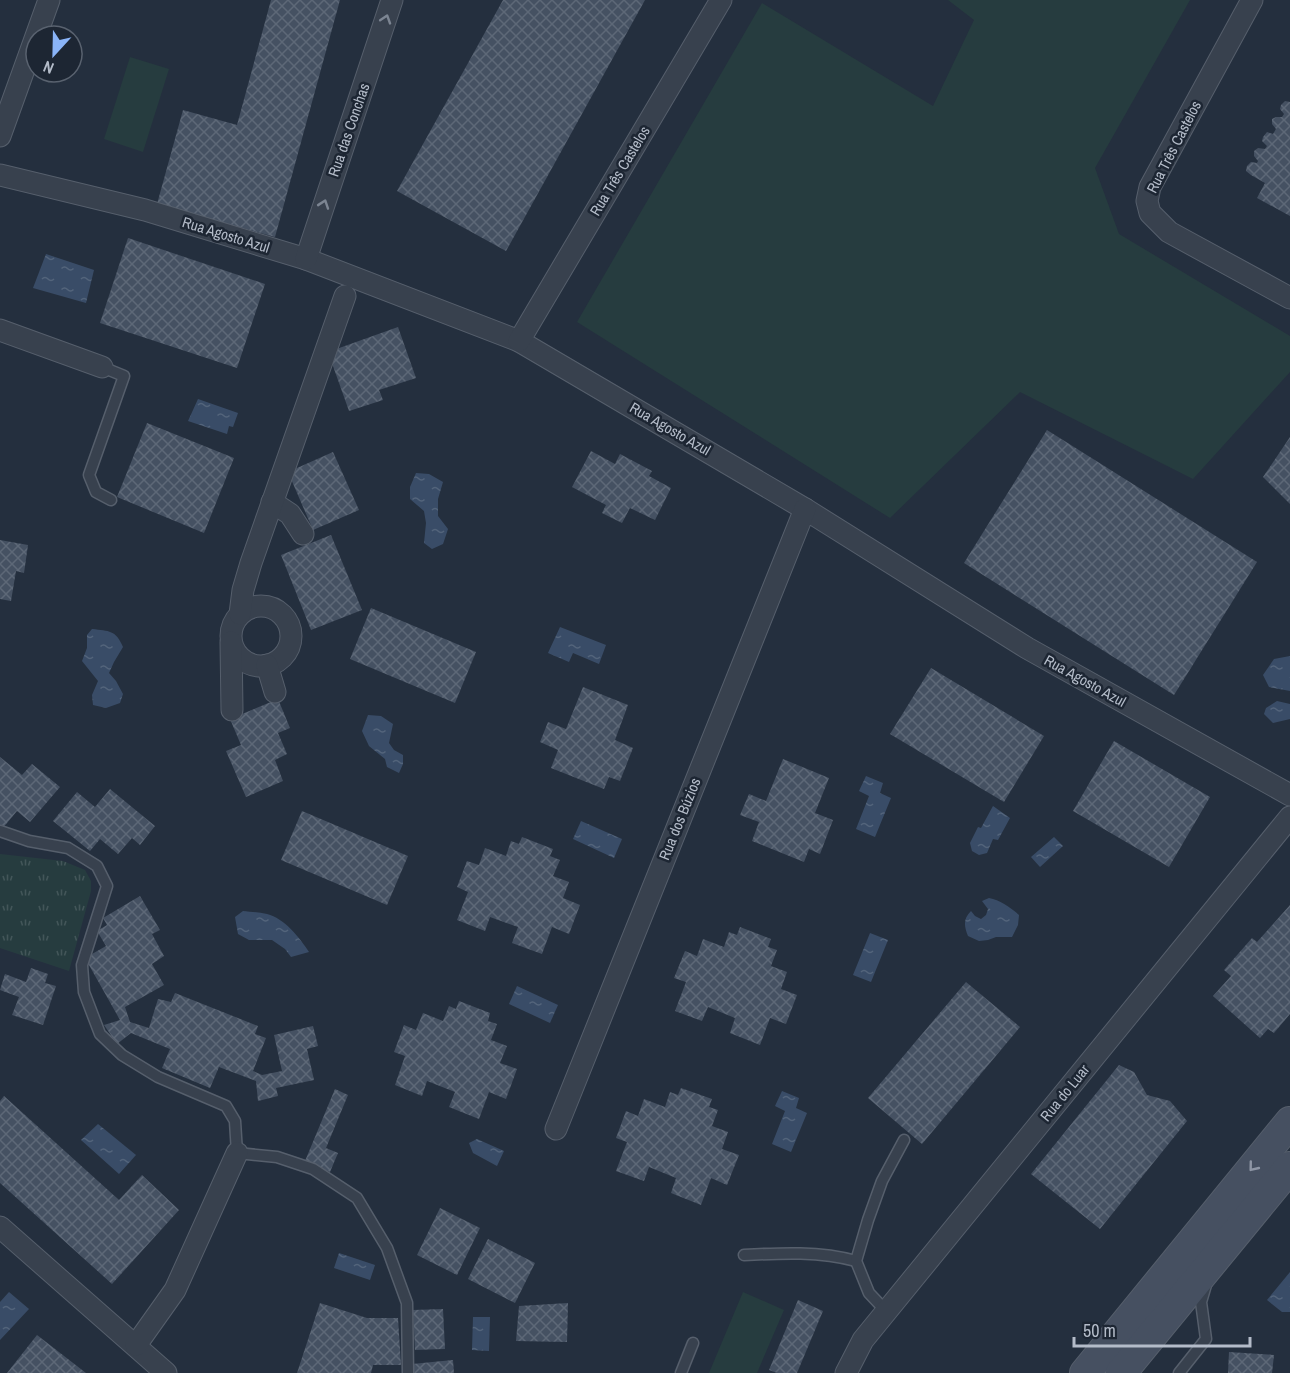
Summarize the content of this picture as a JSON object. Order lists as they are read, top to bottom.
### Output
{
  "streets": {
    "street": [
      "Rua das Conchas",
      "Rua Três Castelos",
      "Rua Agosto Azul",
      "Rua dos Búzios",
      "Rua do Luar"
    ]
  },
  "crossings": [
    ["Rua das Conchas", "Rua Agosto Azul"],
    ["Rua Três Castelos", "Rua Agosto Azul"],
    ["Rua Agosto Azul", "Rua dos Búzios"]
  ],
  "one_way": ["Rua das Conchas"],
  "scale_bar": "50 m",
  "north": "bottom"
}
